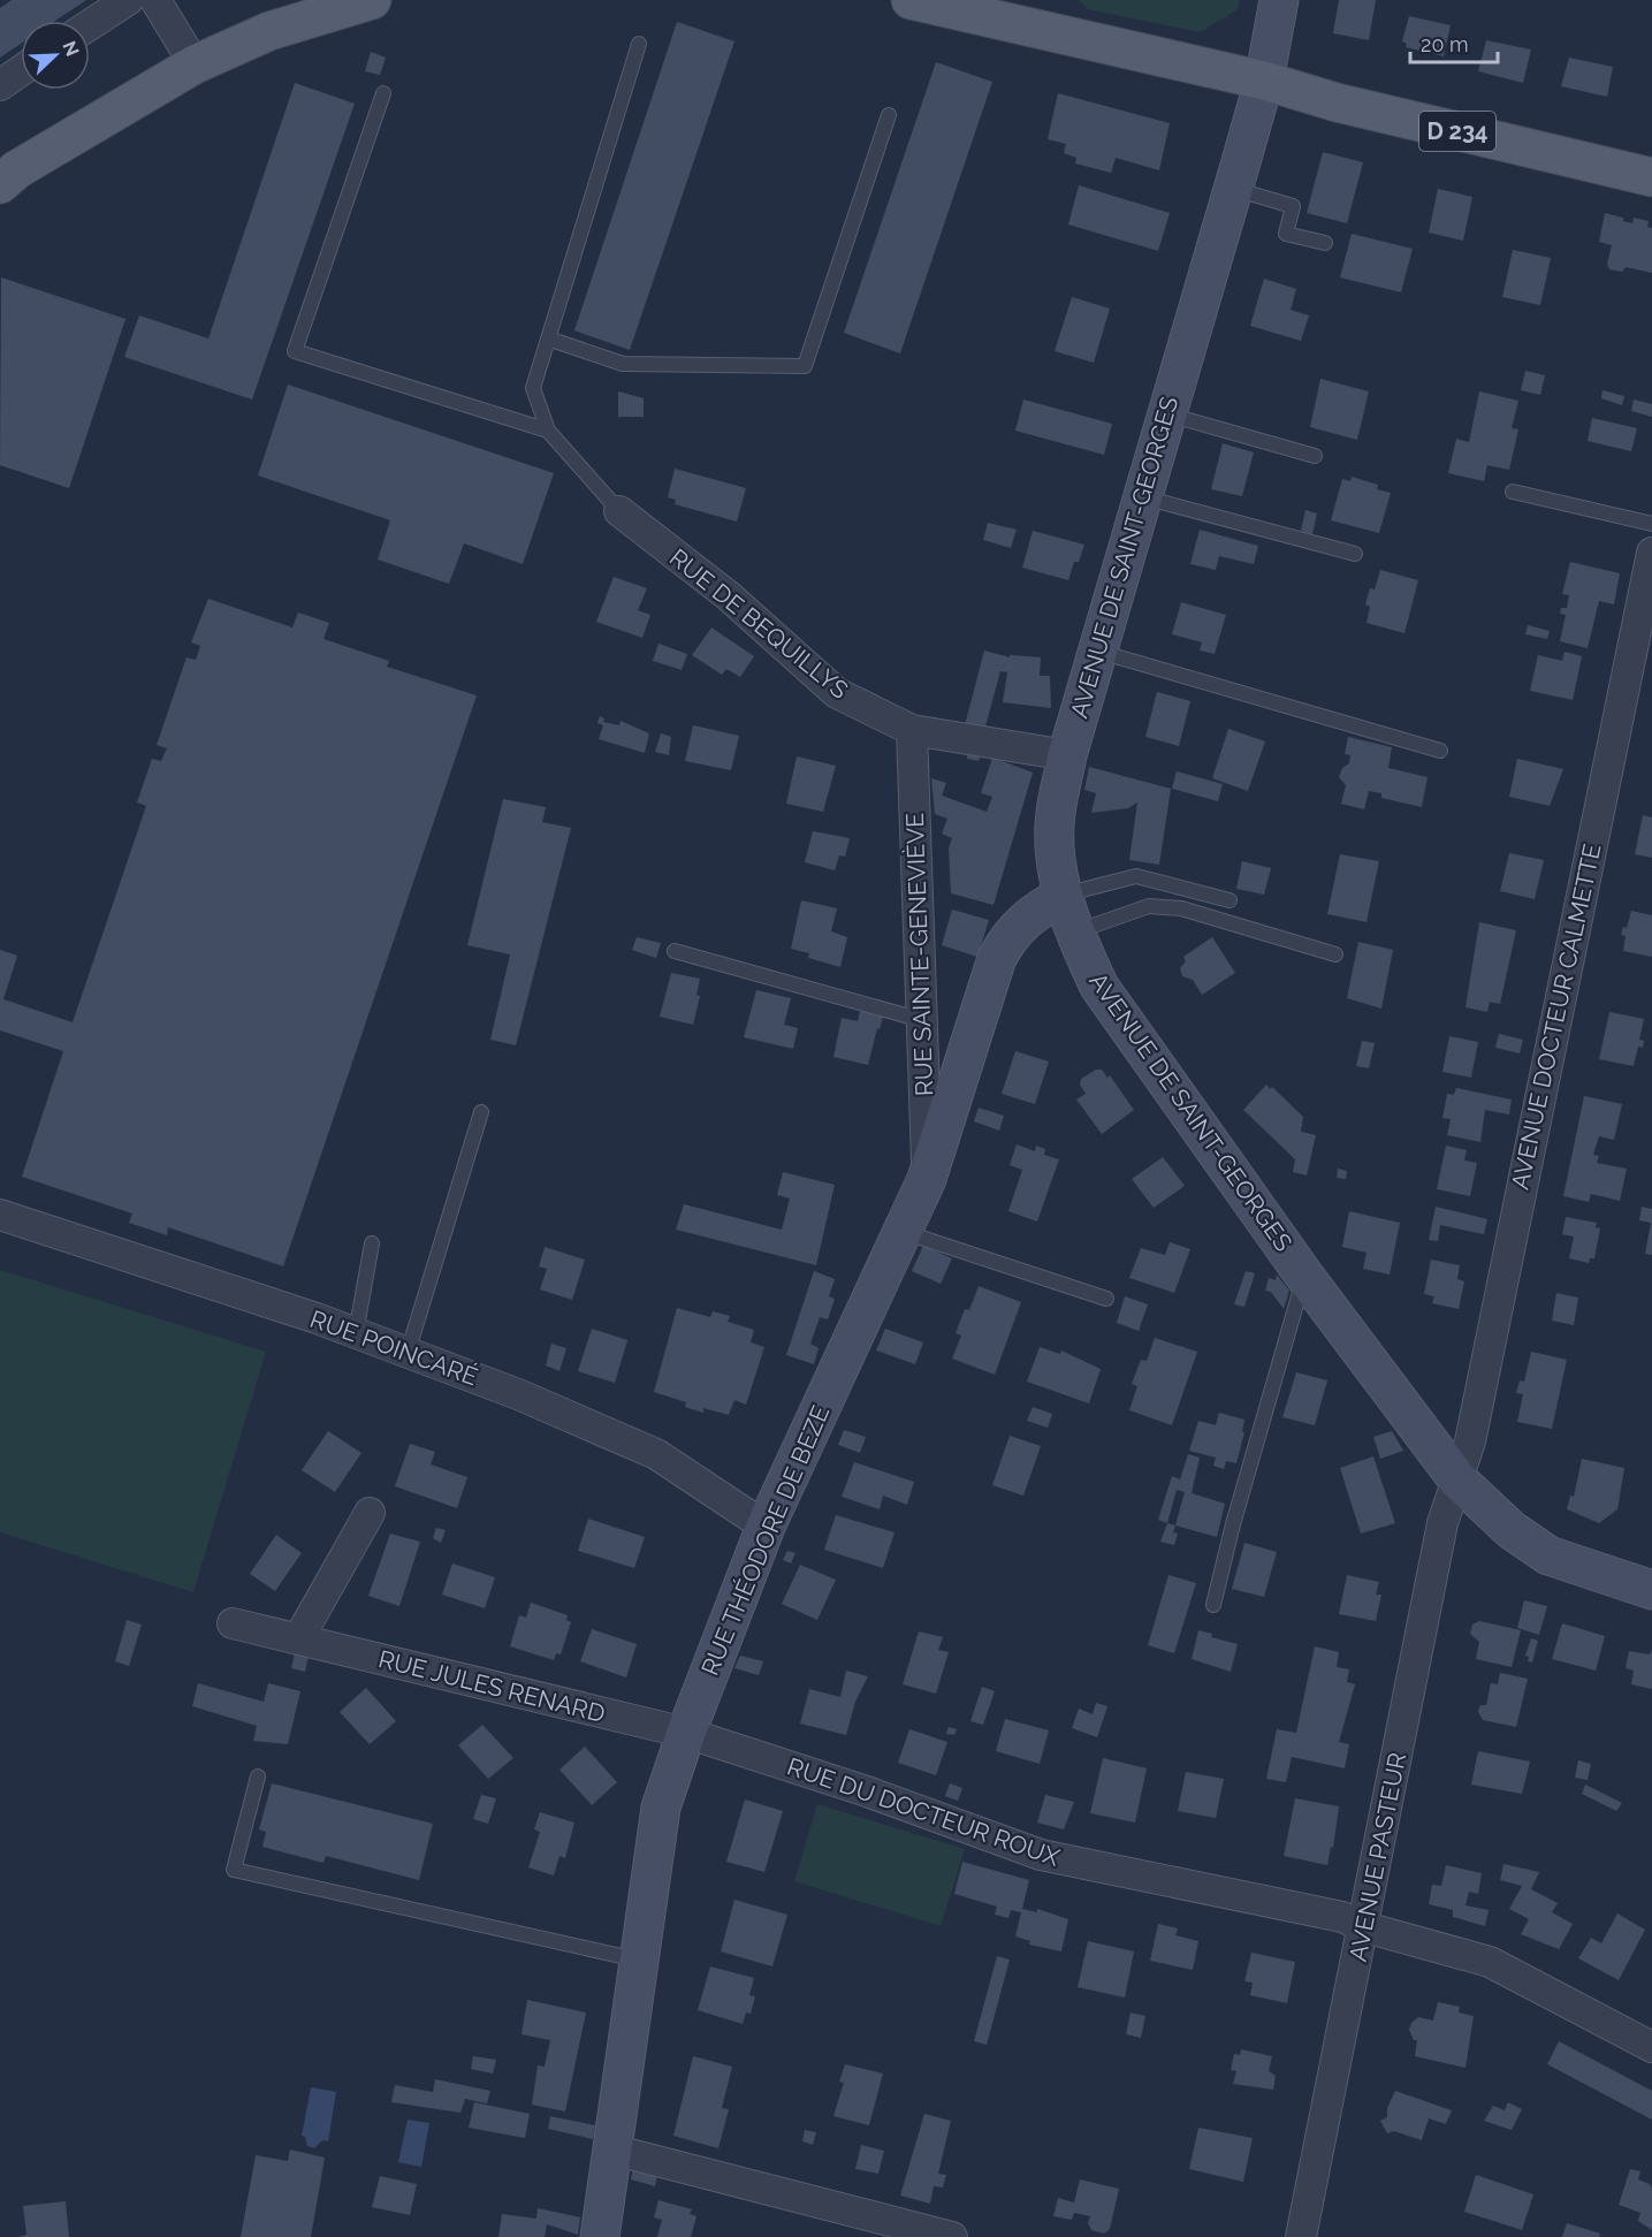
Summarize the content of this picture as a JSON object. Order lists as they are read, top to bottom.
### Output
{
  "streets": {
    "main road": ["D 234", "AVENUE DE SAINT-GEORGES", "RUE THÉODORE DE BEZE"],
    "street": [
      "RUE DE BEQUILLYS",
      "RUE SAINTE-GENEVIÈVE",
      "AVENUE DOCTEUR CALMETTE",
      "RUE POINCARÉ",
      "RUE JULES RENARD",
      "RUE DU DOCTEUR ROUX",
      "AVENUE PASTEUR"
    ]
  },
  "crossings": [
    ["D 234", "AVENUE DE SAINT-GEORGES"],
    ["AVENUE DE SAINT-GEORGES", "RUE DE BEQUILLYS"],
    ["AVENUE DE SAINT-GEORGES", "AVENUE DOCTEUR CALMETTE"],
    ["AVENUE DE SAINT-GEORGES", "RUE THÉODORE DE BEZE"],
    ["AVENUE DE SAINT-GEORGES", "AVENUE PASTEUR"],
    ["RUE DE BEQUILLYS", "RUE SAINTE-GENEVIÈVE"],
    ["RUE SAINTE-GENEVIÈVE", "RUE THÉODORE DE BEZE"],
    ["AVENUE DOCTEUR CALMETTE", "AVENUE PASTEUR"],
    ["RUE POINCARÉ", "RUE THÉODORE DE BEZE"],
    ["RUE THÉODORE DE BEZE", "RUE JULES RENARD"],
    ["RUE THÉODORE DE BEZE", "RUE DU DOCTEUR ROUX"],
    ["RUE JULES RENARD", "RUE DU DOCTEUR ROUX"],
    ["RUE DU DOCTEUR ROUX", "AVENUE PASTEUR"]
  ],
  "scale_bar": "20 m",
  "north": "top right"
}
